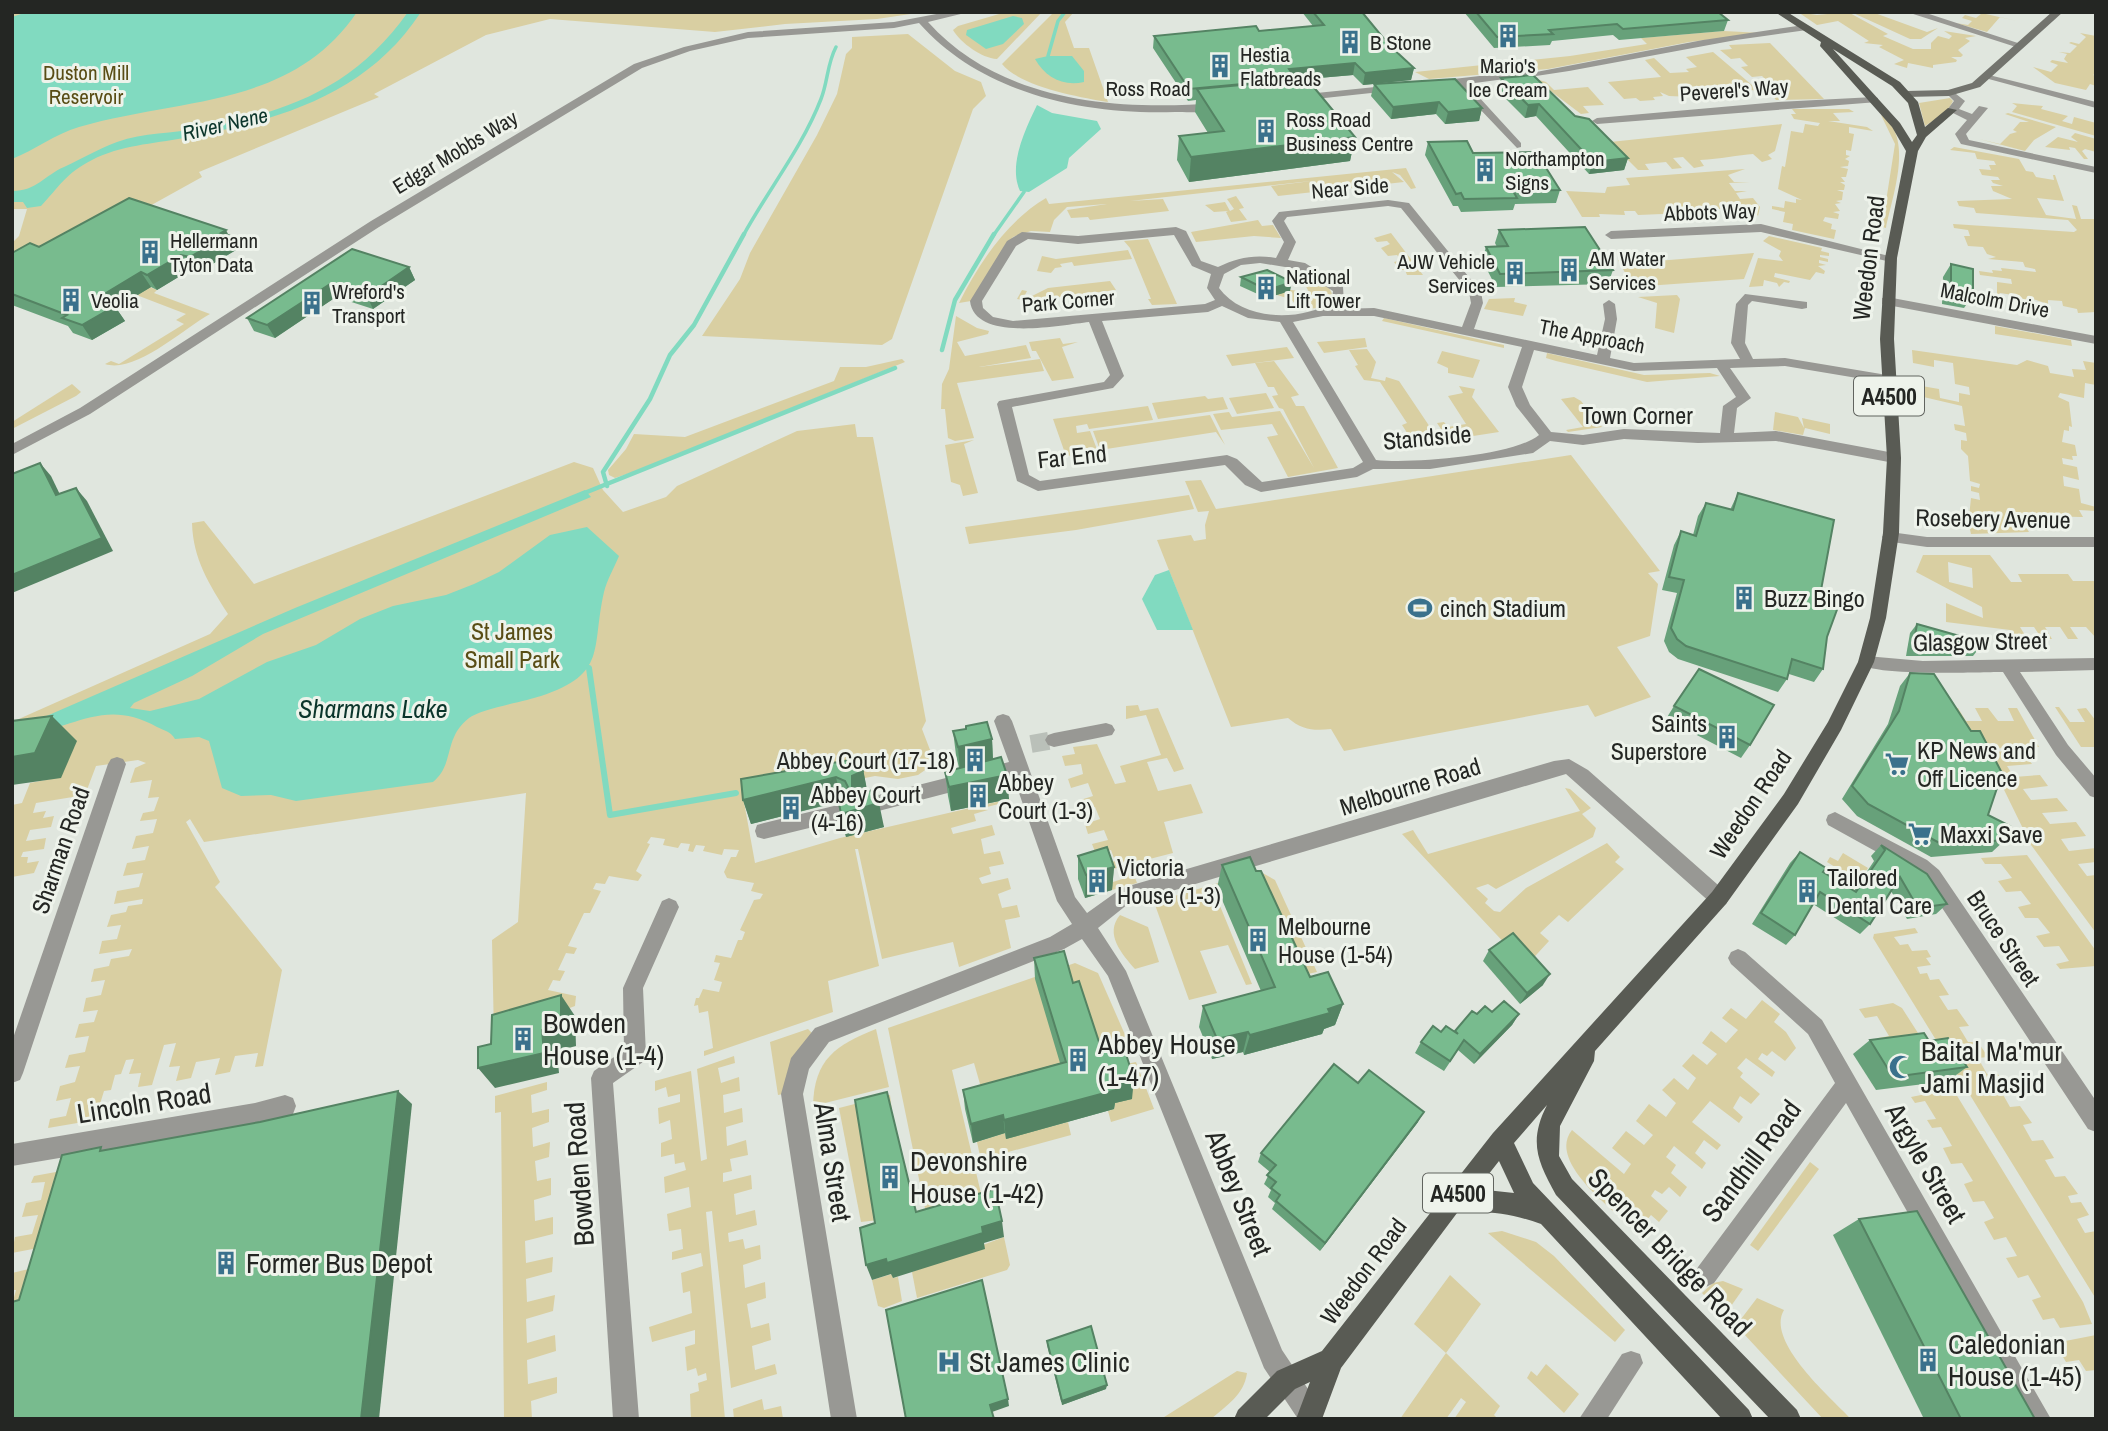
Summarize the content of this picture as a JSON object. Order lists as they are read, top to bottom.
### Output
{
  "streets": {
    "main road": ["Weedon Road", "A4500", "Spencer Bridge Road"],
    "street": [
      "Ross Road",
      "Peverel's Way",
      "Edgar Mobbs Way",
      "Near Side",
      "Abbots Way",
      "Malcolm Drive",
      "Park Corner",
      "The Approach",
      "Town Corner",
      "Standside",
      "Far End",
      "Rosebery Avenue",
      "Glasgow Street",
      "Melbourne Road",
      "Sharman Road",
      "Bruce Street",
      "Lincoln Road",
      "Sandhill Road",
      "Alma Street",
      "Argyle Street",
      "Bowden Road",
      "Abbey Street"
    ]
  },
  "crossings": [
    ["Ross Road", "Edgar Mobbs Way"],
    ["Near Side", "The Approach"],
    ["Abbots Way", "Weedon Road"],
    ["Weedon Road", "Malcolm Drive"],
    ["Weedon Road", "The Approach"],
    ["Weedon Road", "Town Corner"],
    ["Weedon Road", "Rosebery Avenue"],
    ["Weedon Road", "Glasgow Street"],
    ["Weedon Road", "Melbourne Road"],
    ["Weedon Road", "Abbey Street"],
    ["Weedon Road", "Spencer Bridge Road"],
    ["Park Corner", "The Approach"],
    ["Park Corner", "Far End"],
    ["The Approach", "Town Corner"],
    ["The Approach", "Standside"],
    ["Town Corner", "Standside"],
    ["Standside", "Far End"],
    ["Melbourne Road", "Alma Street"],
    ["Melbourne Road", "Abbey Street"],
    ["Sandhill Road", "Argyle Street"],
    ["Alma Street", "Abbey Street"]
  ],
  "water": ["River Nene", "Sharmans Lake"],
  "parks": ["Duston Mill Reservoir", "St James Small Park"],
  "places": {
    "building": [
      "Mario's Ice Cream",
      "B Stone",
      "Hestia Flatbreads",
      "Ross Road Business Centre",
      "Northampton Signs",
      "Hellermann Tyton Data",
      "AM Water Services",
      "AJW Vehicle Services",
      "National Lift Tower",
      "Veolia",
      "Wreford's Transport",
      "Buzz Bingo",
      "Saints Superstore",
      "Abbey Court (17-18)",
      "Abbey Court (1-3)",
      "Abbey Court (4-16)",
      "Victoria House (1-3)",
      "Tailored Dental Care",
      "Melbourne House (1-54)",
      "Bowden House (1-4)",
      "Abbey House (1-47)",
      "Devonshire House (1-42)",
      "Former Bus Depot",
      "Caledonian House (1-45)"
    ],
    "sports": ["cinch Stadium"],
    "supermarket": ["KP News and Off Licence", "Maxxi Save"],
    "mosque": ["Baital Ma'mur Jami Masjid"],
    "hospital": ["St James Clinic"]
  }
}
